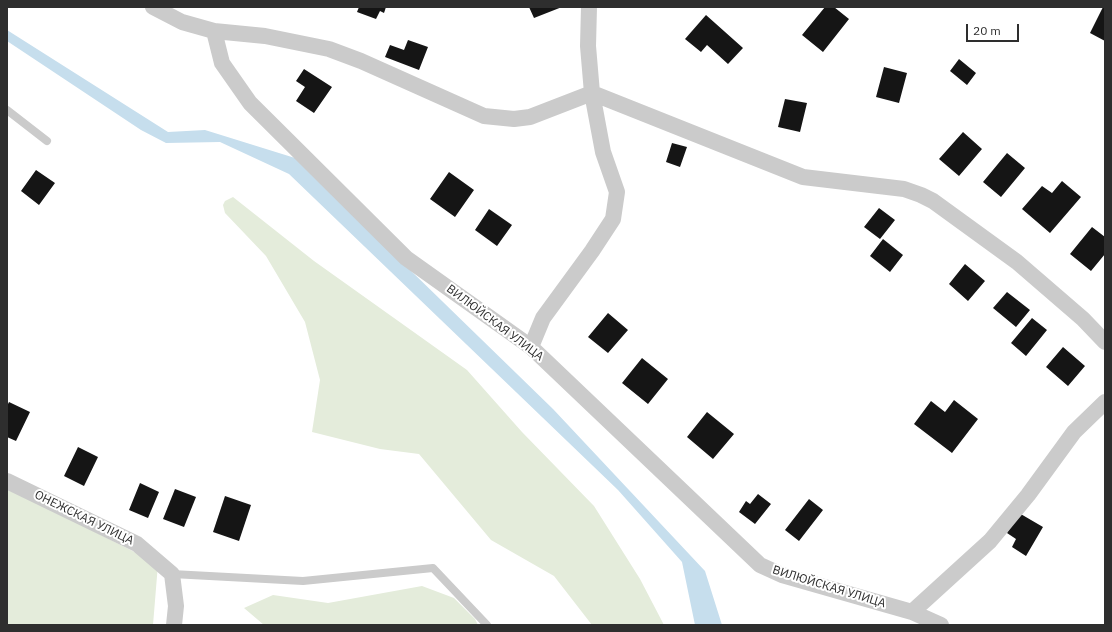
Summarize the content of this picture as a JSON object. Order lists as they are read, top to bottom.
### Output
{
  "streets": {
    "street": ["ВИЛЮЙСКАЯ УЛИЦА", "ОНЕЖСКАЯ УЛИЦА"]
  },
  "scale_bar": "20 m"
}
